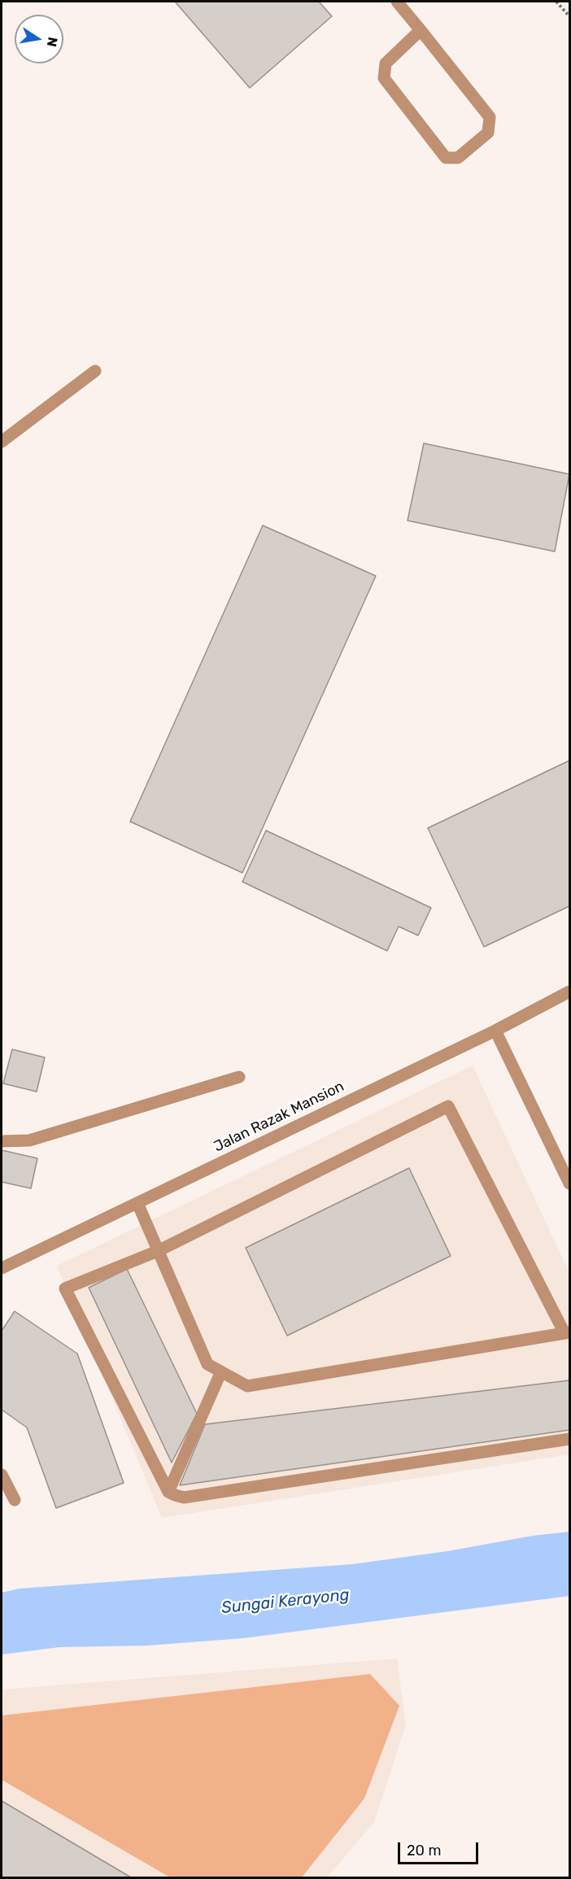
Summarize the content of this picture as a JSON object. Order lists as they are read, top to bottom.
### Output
{
  "streets": {
    "street": ["Jalan Razak Mansion"]
  },
  "water": ["Sungai Kerayong"],
  "scale_bar": "20 m",
  "north": "right"
}
